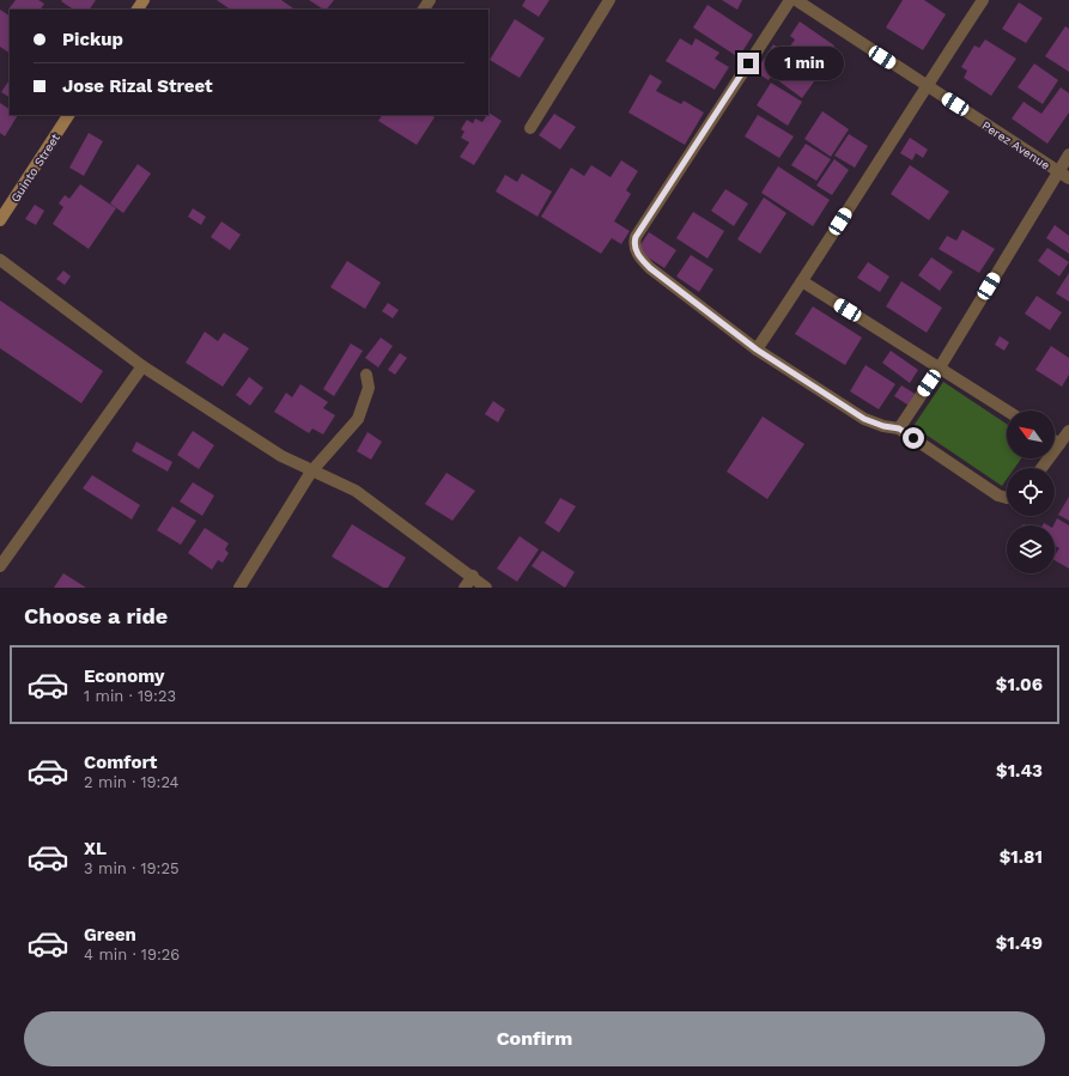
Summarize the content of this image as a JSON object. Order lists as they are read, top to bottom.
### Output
{
  "streets": {
    "street": ["Perez Avenue", "Guinto Street"]
  },
  "north": "top left",
  "page": {
    "banner": ["Pickup", "Jose Rizal Street"],
    "bubble": "1 min",
    "heading": "Choose a ride",
    "list": [
      {
        "name": "Economy",
        "note": "1 min · 19:23",
        "value": "$1.06"
      },
      {
        "name": "Comfort",
        "note": "2 min · 19:24",
        "value": "$1.43"
      },
      {
        "name": "XL",
        "note": "3 min · 19:25",
        "value": "$1.81"
      },
      {
        "name": "Green",
        "note": "4 min · 19:26",
        "value": "$1.49"
      }
    ],
    "buttons": "Confirm"
  }
}
